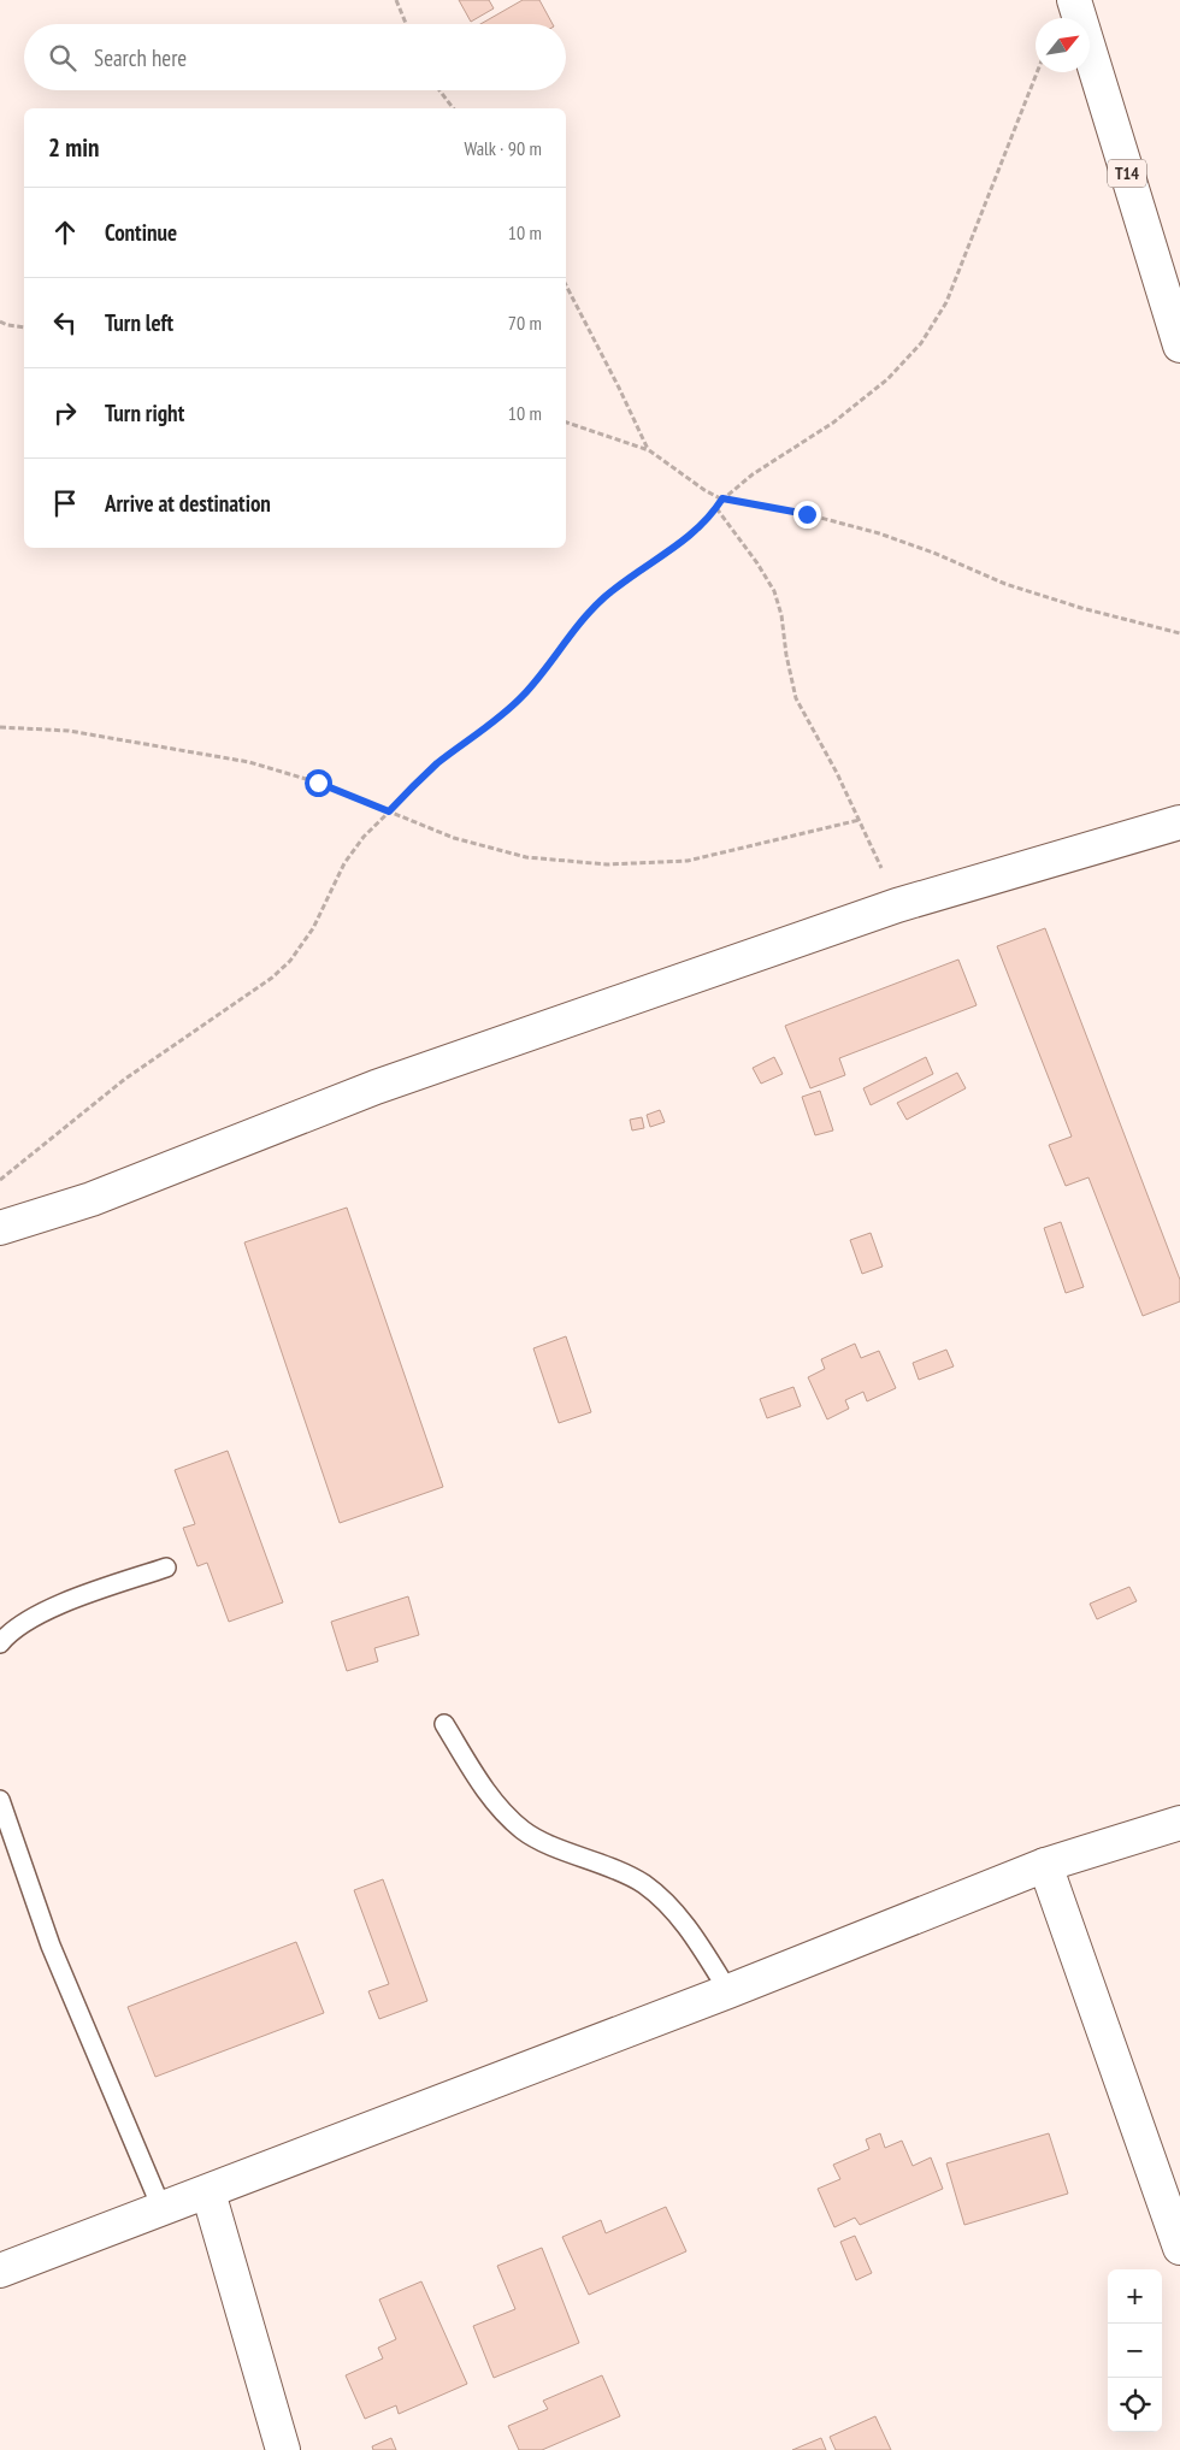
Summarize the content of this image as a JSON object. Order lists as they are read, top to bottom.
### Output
{
  "streets": {
    "main road": ["T14"]
  },
  "north": "top right",
  "page": {
    "search": "Search here",
    "heading": ["2 min", "Walk · 90 m"],
    "list": [
      ["Continue", "10 m"],
      ["Turn left", "70 m"],
      ["Turn right", "10 m"],
      "Arrive at destination"
    ],
    "map_buttons": ["+", "−"]
  }
}
